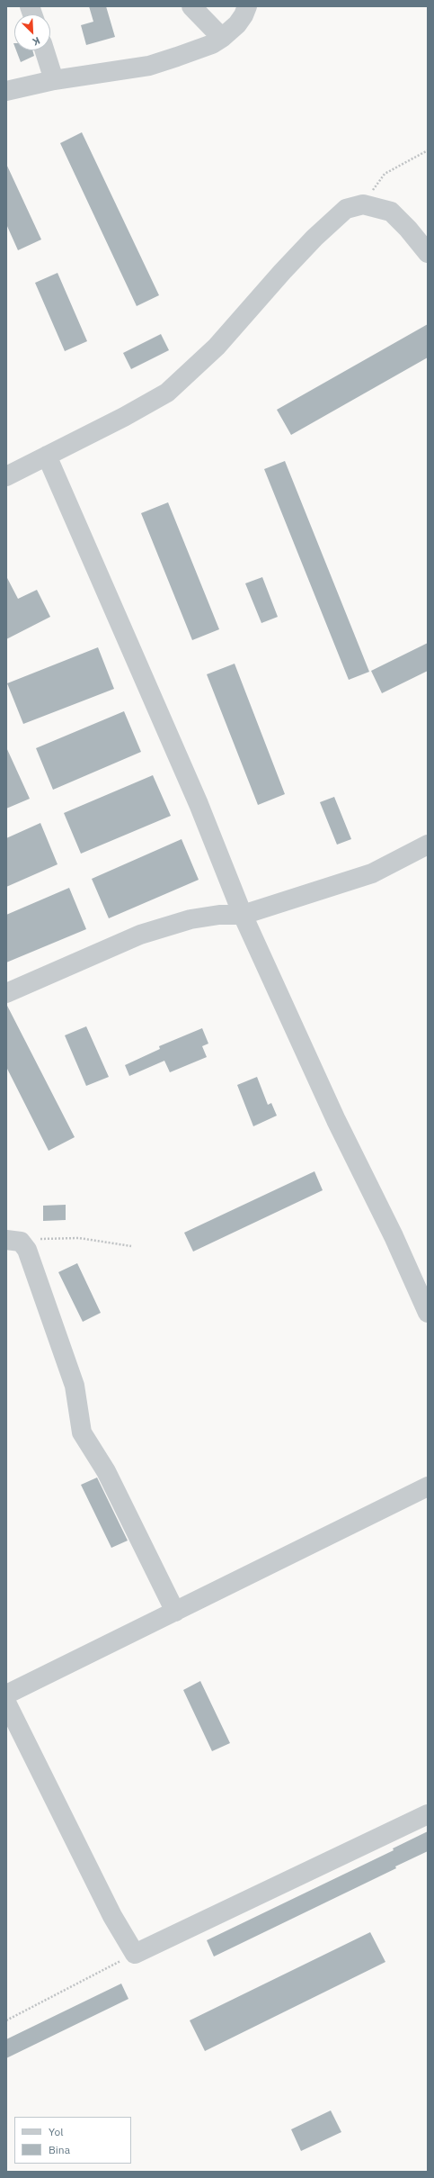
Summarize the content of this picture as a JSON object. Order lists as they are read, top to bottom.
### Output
{
  "legend": ["Yol", "Bina"],
  "north": "bottom right"
}
